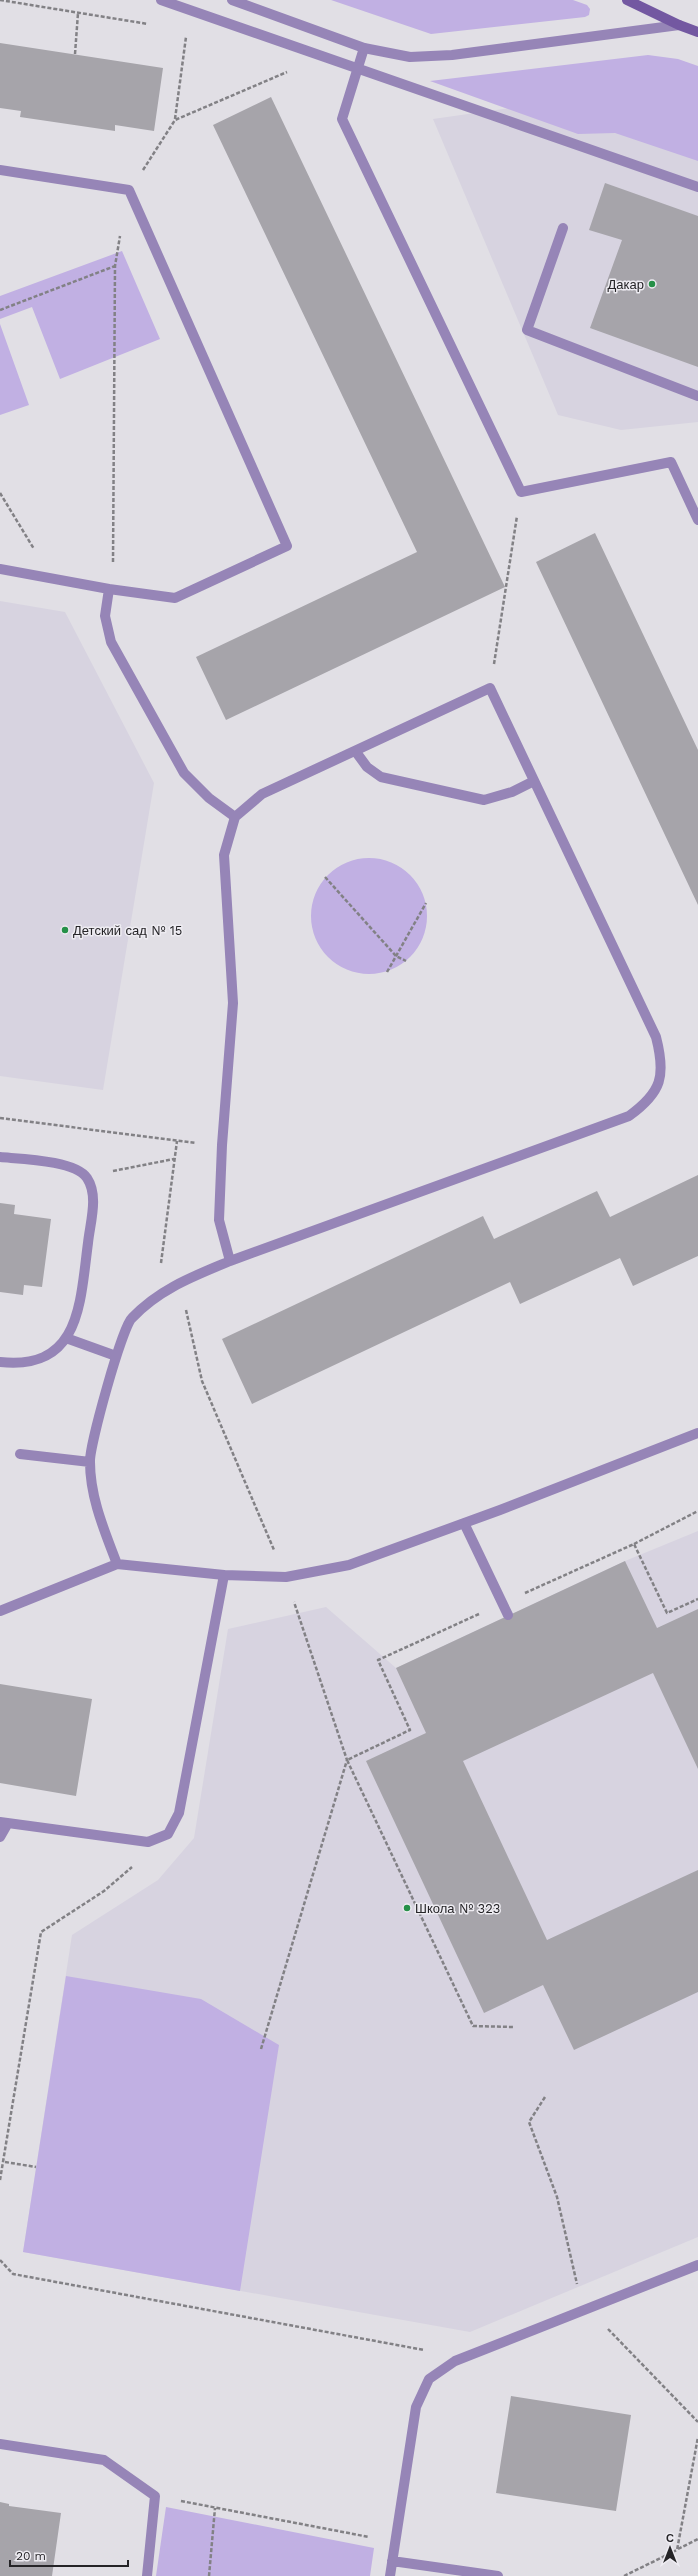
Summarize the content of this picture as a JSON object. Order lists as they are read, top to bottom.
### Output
{
  "places": ["Дакар", "Детский сад № 15", "Школа № 323"],
  "scale_bar": "20 m",
  "north": "top"
}
